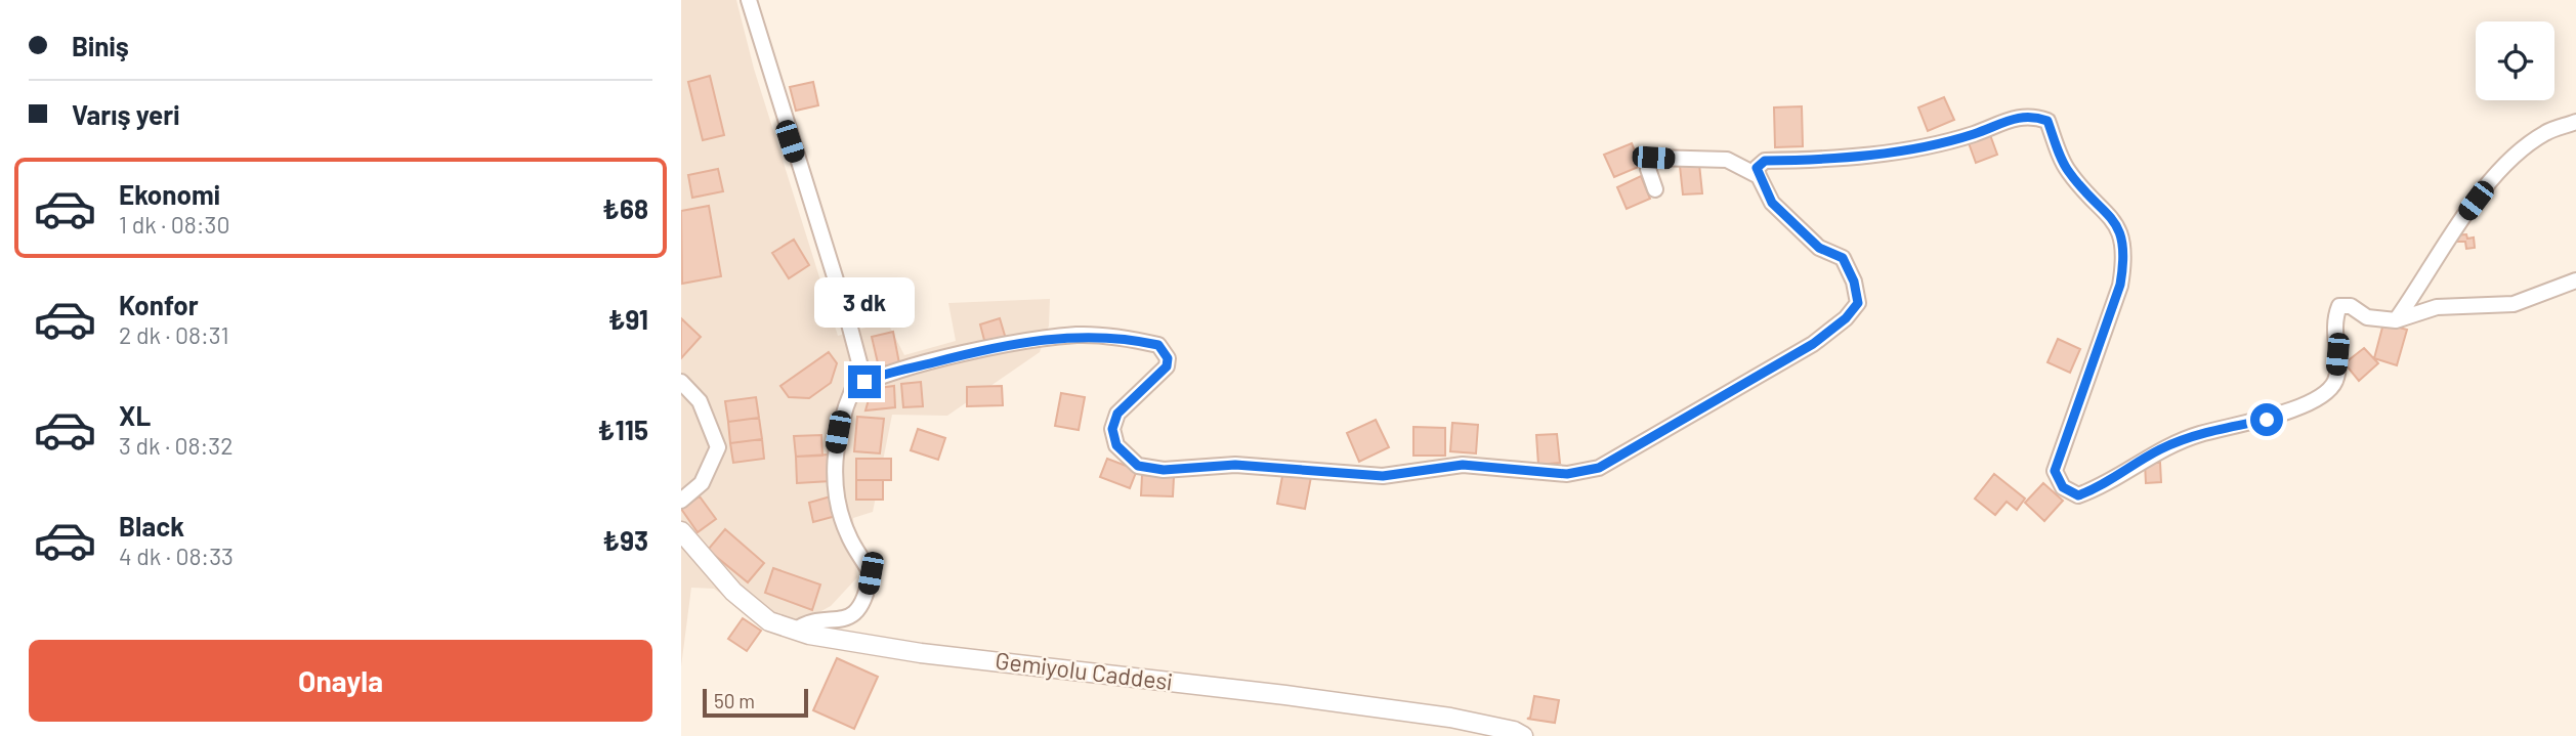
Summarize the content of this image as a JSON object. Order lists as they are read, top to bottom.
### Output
{
  "streets": {
    "street": ["Gemiyolu Caddesi"]
  },
  "scale_bar": "50 m",
  "page": {
    "banner": ["Biniş", "Varış yeri"],
    "list": [
      {
        "name": "Ekonomi",
        "note": "1 dk · 08:30",
        "value": "₺68"
      },
      {
        "name": "Konfor",
        "note": "2 dk · 08:31",
        "value": "₺91"
      },
      {
        "name": "XL",
        "note": "3 dk · 08:32",
        "value": "₺115"
      },
      {
        "name": "Black",
        "note": "4 dk · 08:33",
        "value": "₺93"
      }
    ],
    "bubble": "3 dk",
    "buttons": "Onayla",
    "scale": "50 m"
  }
}
